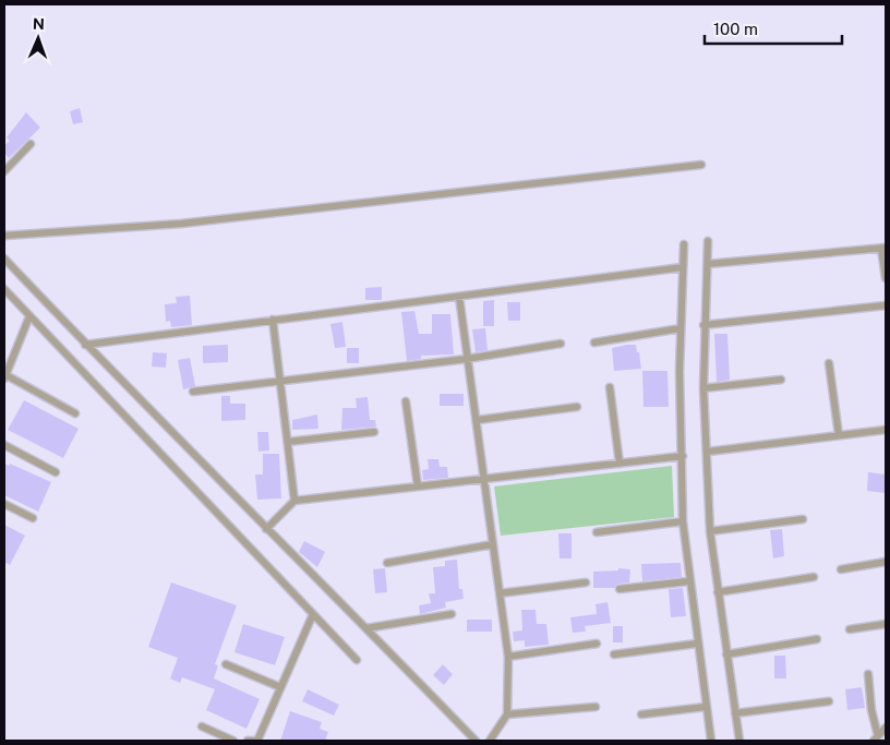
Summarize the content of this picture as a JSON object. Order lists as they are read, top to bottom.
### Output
{
  "scale_bar": "100 m",
  "north": "top"
}
